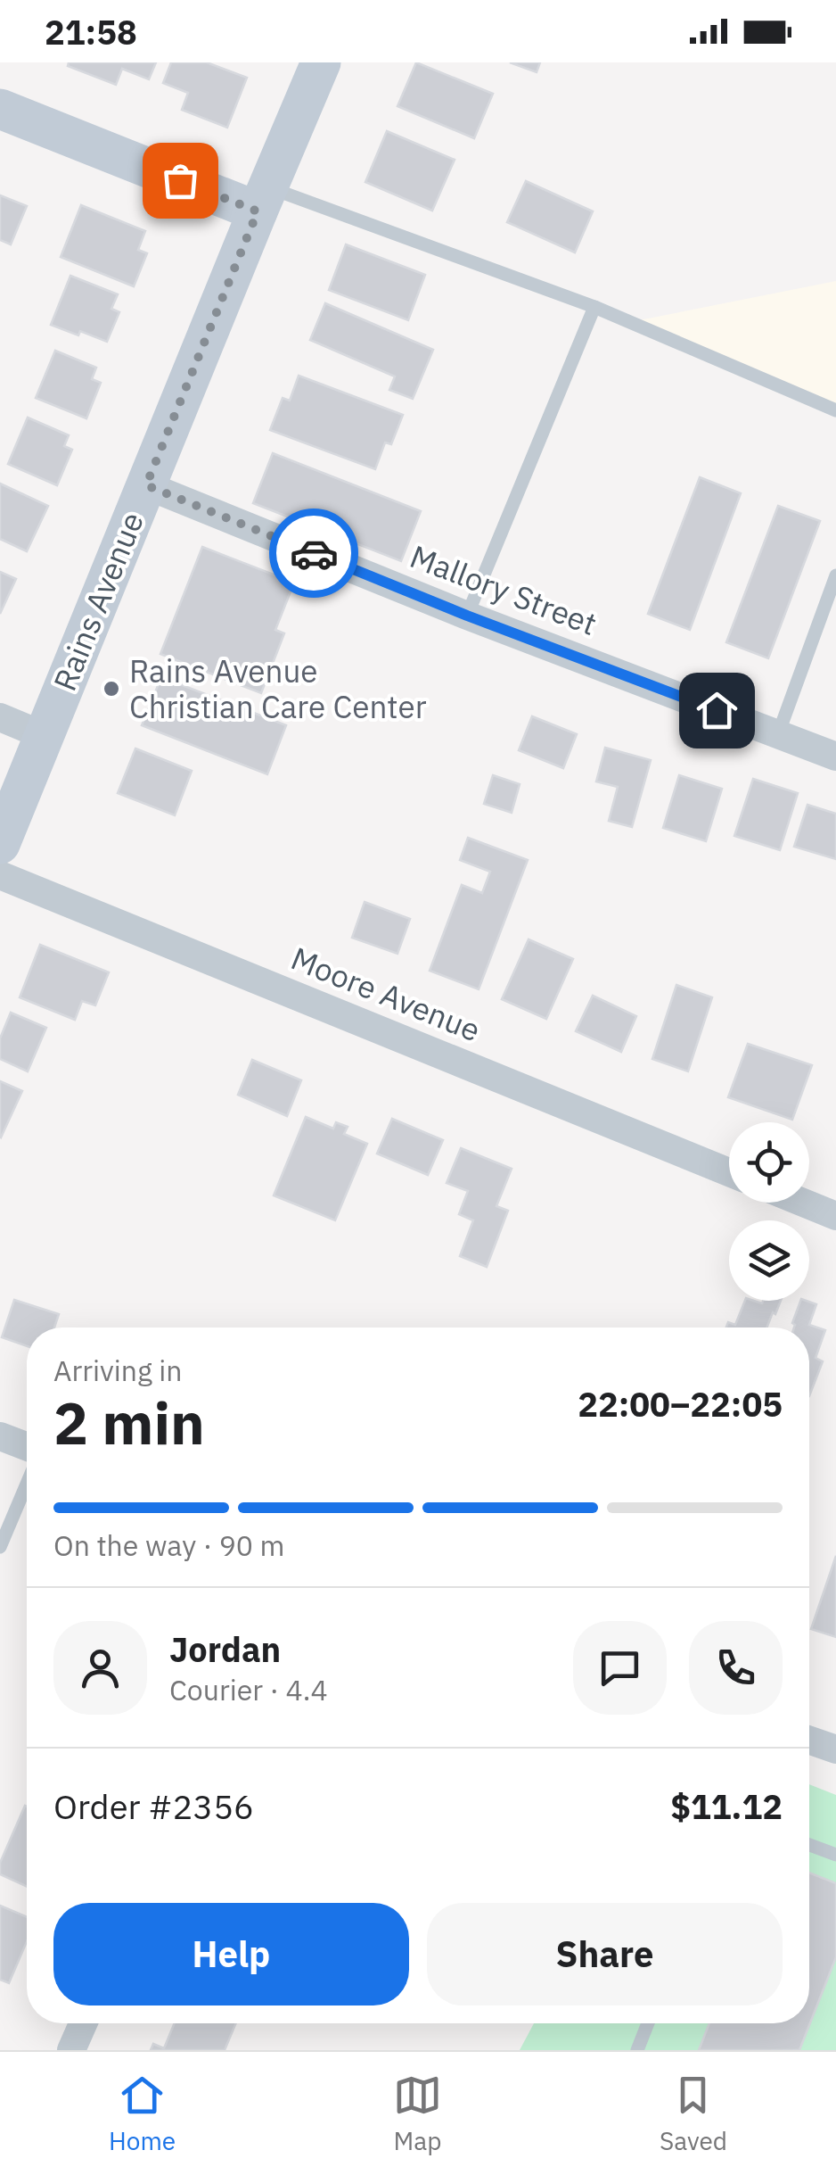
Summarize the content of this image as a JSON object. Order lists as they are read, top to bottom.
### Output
{
  "streets": {
    "street": ["Mallory Street", "Rains Avenue", "Moore Avenue"]
  },
  "crossings": [
    ["Mallory Street", "Rains Avenue"]
  ],
  "places": ["Rains Avenue Christian Care Center"],
  "page": {
    "status": "21:58",
    "heading": ["2 min", "Arriving in", "22:00–22:05"],
    "panel": [
      "Jordan",
      "Courier · 4.4",
      "Order #2356",
      "$11.12"
    ],
    "bar": "On the way · 90 m",
    "buttons": ["Help", "Share"],
    "tabs": ["Home", "Map", "Saved"]
  }
}
